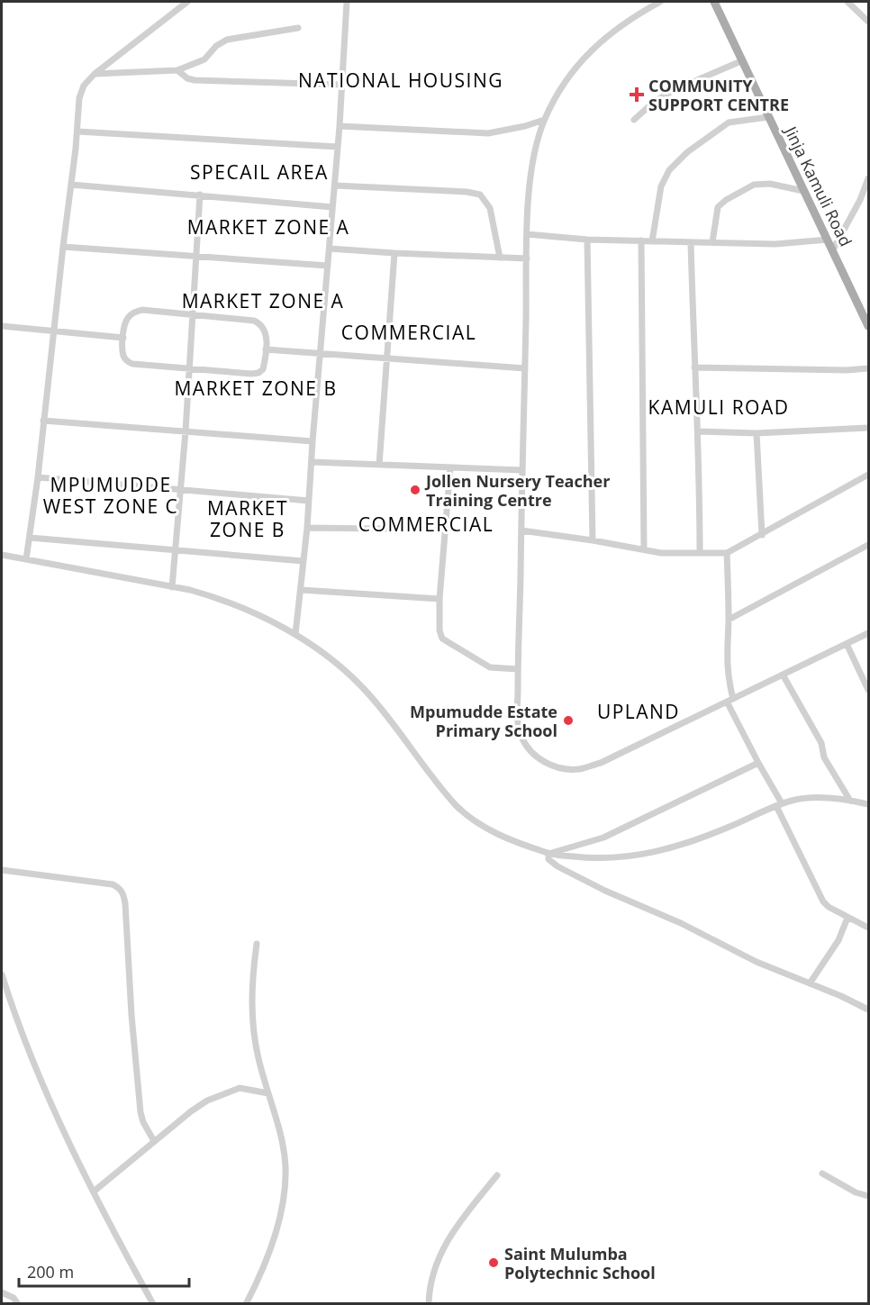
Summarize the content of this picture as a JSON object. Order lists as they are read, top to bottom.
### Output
{
  "streets": {
    "main road": ["Jinja Kamuli Road"]
  },
  "districts": [
    "NATIONAL HOUSING",
    "SPECAIL AREA",
    "MARKET ZONE A",
    "MARKET ZONE A",
    "COMMERCIAL",
    "MARKET ZONE B",
    "KAMULI ROAD",
    "MPUMUDDE WEST ZONE C",
    "MARKET ZONE B",
    "COMMERCIAL",
    "UPLAND"
  ],
  "places": {
    "health": ["COMMUNITY SUPPORT CENTRE"],
    "other": ["Jollen Nursery Teacher Training Centre", "Mpumudde Estate Primary School", "Saint Mulumba Polytechnic School"]
  },
  "scale_bar": "200 m"
}
